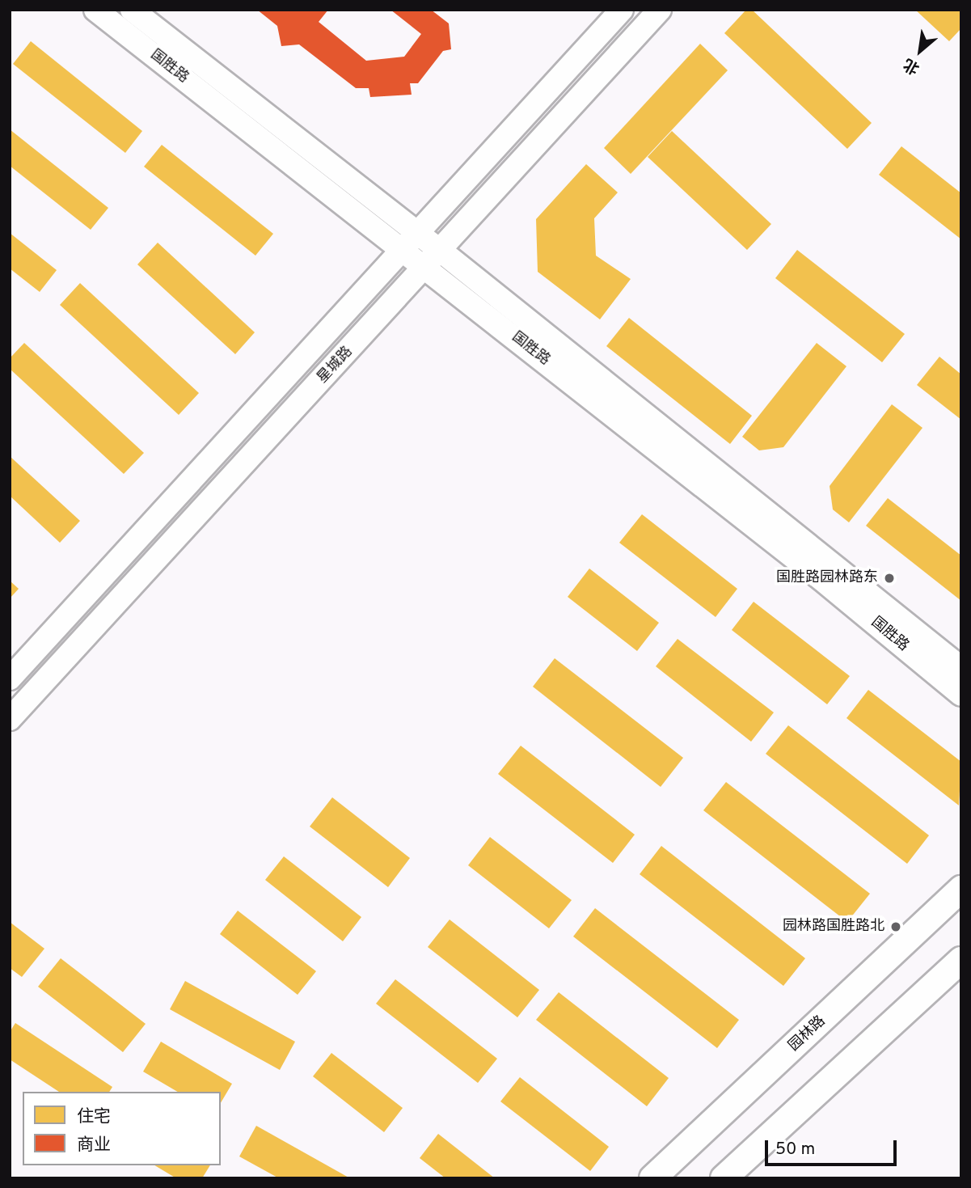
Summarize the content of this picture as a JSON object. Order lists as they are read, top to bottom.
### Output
{
  "streets": {
    "main road": ["园林路"],
    "street": ["国胜路", "星城路"]
  },
  "crossings": [
    ["国胜路", "星城路"]
  ],
  "places": ["国胜路园林路东", "园林路国胜路北"],
  "legend": ["住宅", "商业"],
  "scale_bar": "50 m",
  "north": "bottom left"
}
